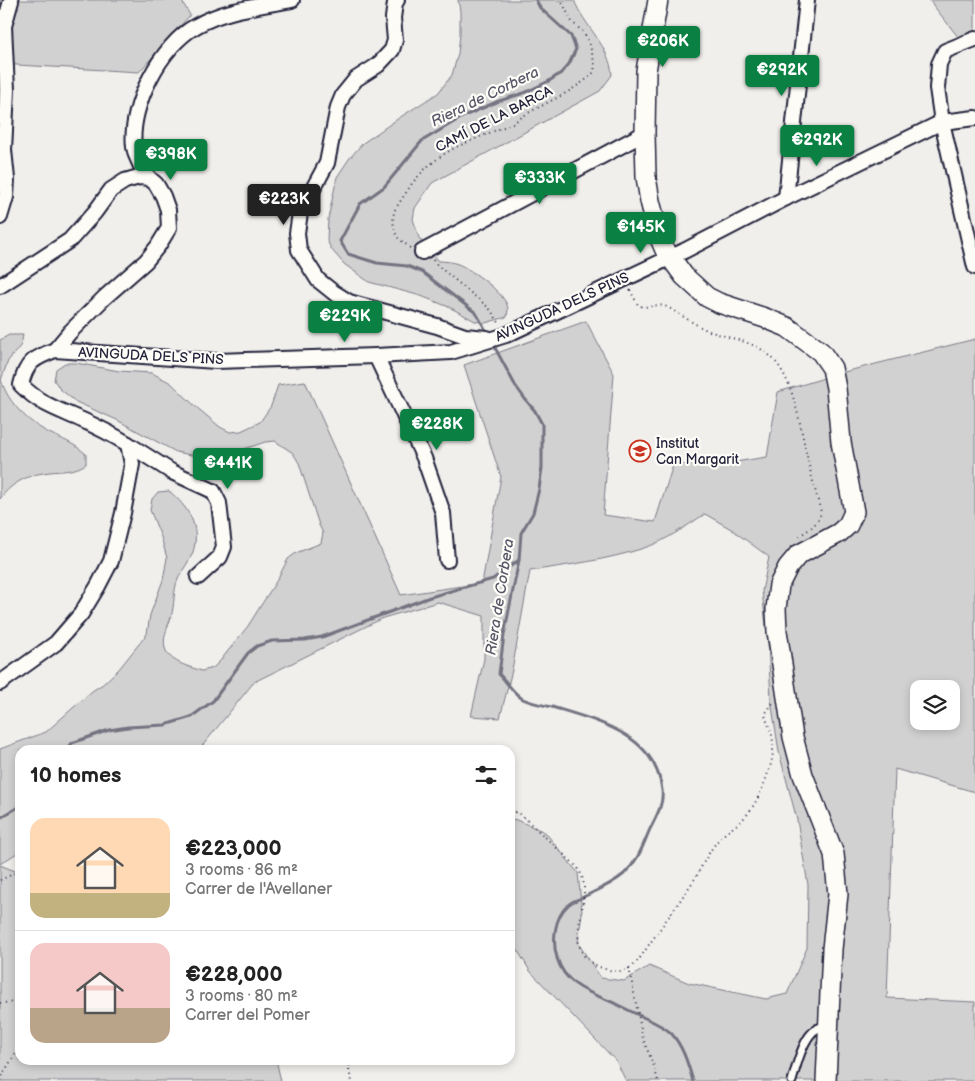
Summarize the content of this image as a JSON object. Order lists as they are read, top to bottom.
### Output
{
  "streets": {
    "street": ["AVINGUDA DELS PINS"],
    "path": ["CAMÍ DE LA BARCA"]
  },
  "crossings": [
    ["CAMÍ DE LA BARCA", "AVINGUDA DELS PINS"]
  ],
  "water": ["Riera de Corbera"],
  "places": {
    "school or university": ["Institut Can Margarit"]
  },
  "page": {
    "price": [
      "€206K",
      "€292K",
      "€292K",
      "€398K",
      "€333K",
      "€223K",
      "€145K",
      "€229K",
      "€228K",
      "€441K"
    ],
    "heading": "10 homes",
    "list": [
      {
        "name": "€223,000",
        "note": "3 rooms · 86 m² · Carrer de l'Avellaner"
      },
      {
        "name": "€228,000",
        "note": "3 rooms · 80 m² · Carrer del Pomer"
      }
    ]
  }
}
